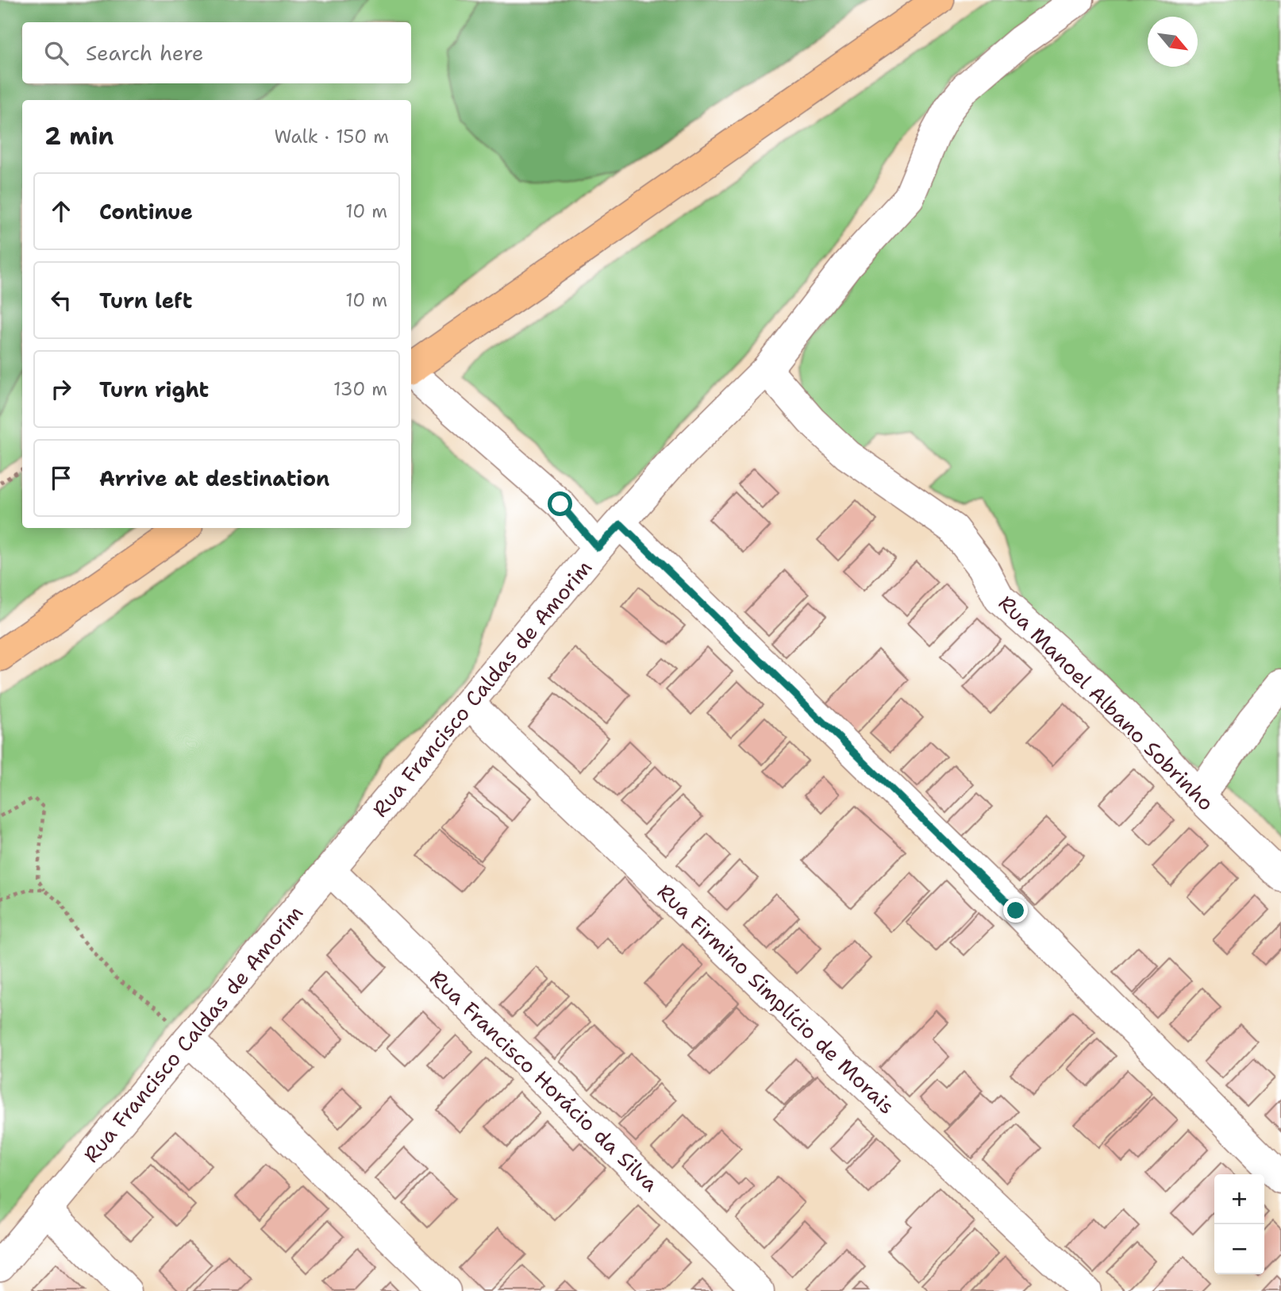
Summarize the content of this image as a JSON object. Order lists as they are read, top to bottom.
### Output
{
  "streets": {
    "street": [
      "Rua Francisco Caldas de Amorim",
      "Rua Manoel Albano Sobrinho",
      "Rua Firmino Simplício de Morais",
      "Rua Francisco Horácio da Silva"
    ]
  },
  "crossings": [
    ["Rua Francisco Caldas de Amorim", "Rua Manoel Albano Sobrinho"],
    ["Rua Francisco Caldas de Amorim", "Rua Firmino Simplício de Morais"],
    ["Rua Francisco Caldas de Amorim", "Rua Francisco Horácio da Silva"]
  ],
  "north": "bottom right",
  "page": {
    "search": "Search here",
    "heading": ["2 min", "Walk · 150 m"],
    "list": [
      ["Continue", "10 m"],
      ["Turn left", "10 m"],
      ["Turn right", "130 m"],
      "Arrive at destination"
    ],
    "map_buttons": ["+", "−"]
  }
}
